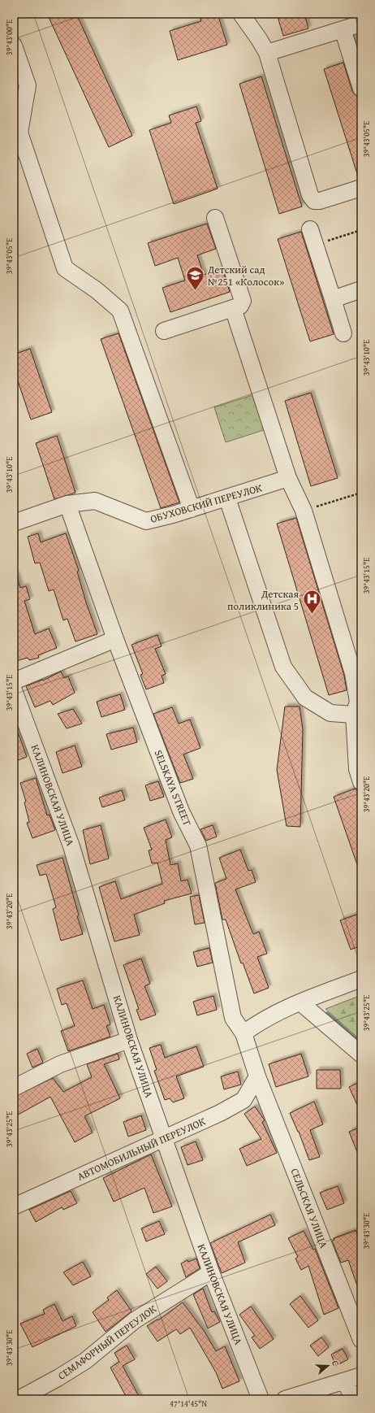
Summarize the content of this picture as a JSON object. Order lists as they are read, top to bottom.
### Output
{
  "streets": {
    "street": [
      "ОБУХОВСКИЙ ПЕРЕУЛОК",
      "SELSKAYA STREET",
      "КАЛИНОВСКАЯ УЛИЦА",
      "АВТОМОБИЛЬНЫЙ ПЕРЕУЛОК",
      "СЕЛЬСКАЯ УЛИЦА",
      "СЕМАФОРНЫЙ ПЕРЕУЛОК"
    ]
  },
  "crossings": [
    ["ОБУХОВСКИЙ ПЕРЕУЛОК", "SELSKAYA STREET"],
    ["SELSKAYA STREET", "АВТОМОБИЛЬНЫЙ ПЕРЕУЛОК"],
    ["SELSKAYA STREET", "СЕЛЬСКАЯ УЛИЦА"],
    ["КАЛИНОВСКАЯ УЛИЦА", "АВТОМОБИЛЬНЫЙ ПЕРЕУЛОК"],
    ["КАЛИНОВСКАЯ УЛИЦА", "СЕМАФОРНЫЙ ПЕРЕУЛОК"],
    ["АВТОМОБИЛЬНЫЙ ПЕРЕУЛОК", "СЕЛЬСКАЯ УЛИЦА"]
  ],
  "places": {
    "school or university": ["Детский сад №251 «Колосок»"],
    "hospital": ["Детская поликлиника 5"]
  },
  "north": "right",
  "coordinates": [
    "39°43'00\"E",
    "39°43'05\"E",
    "39°43'10\"E",
    "39°43'15\"E",
    "39°43'20\"E",
    "39°43'25\"E",
    "39°43'30\"E",
    "47°14'45\"N"
  ]
}
